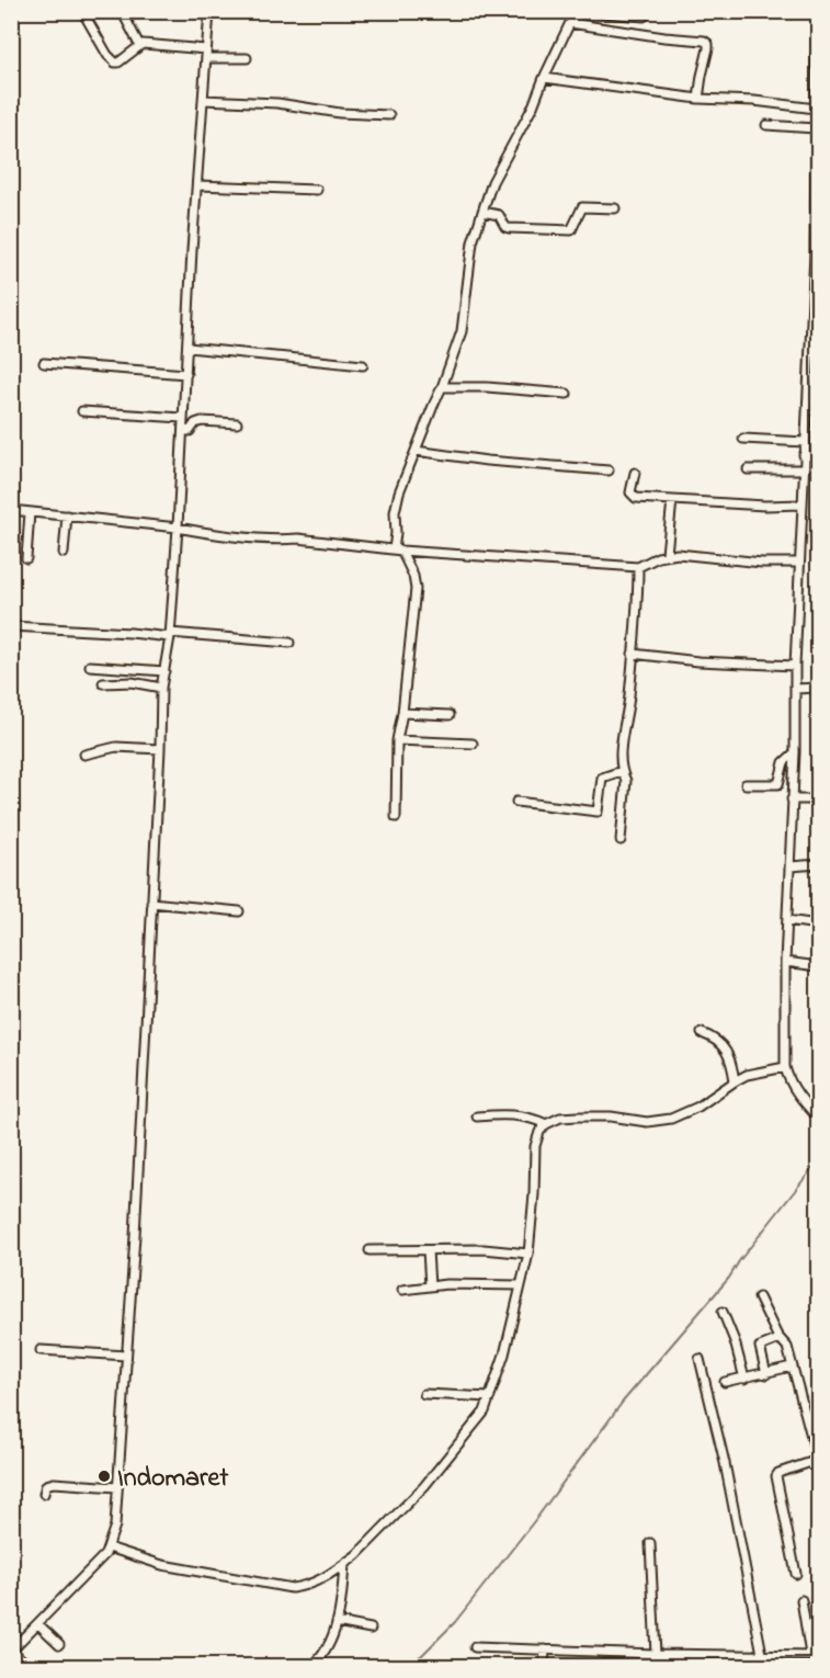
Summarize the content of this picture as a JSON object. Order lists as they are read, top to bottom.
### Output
{
  "places": ["Indomaret"]
}
